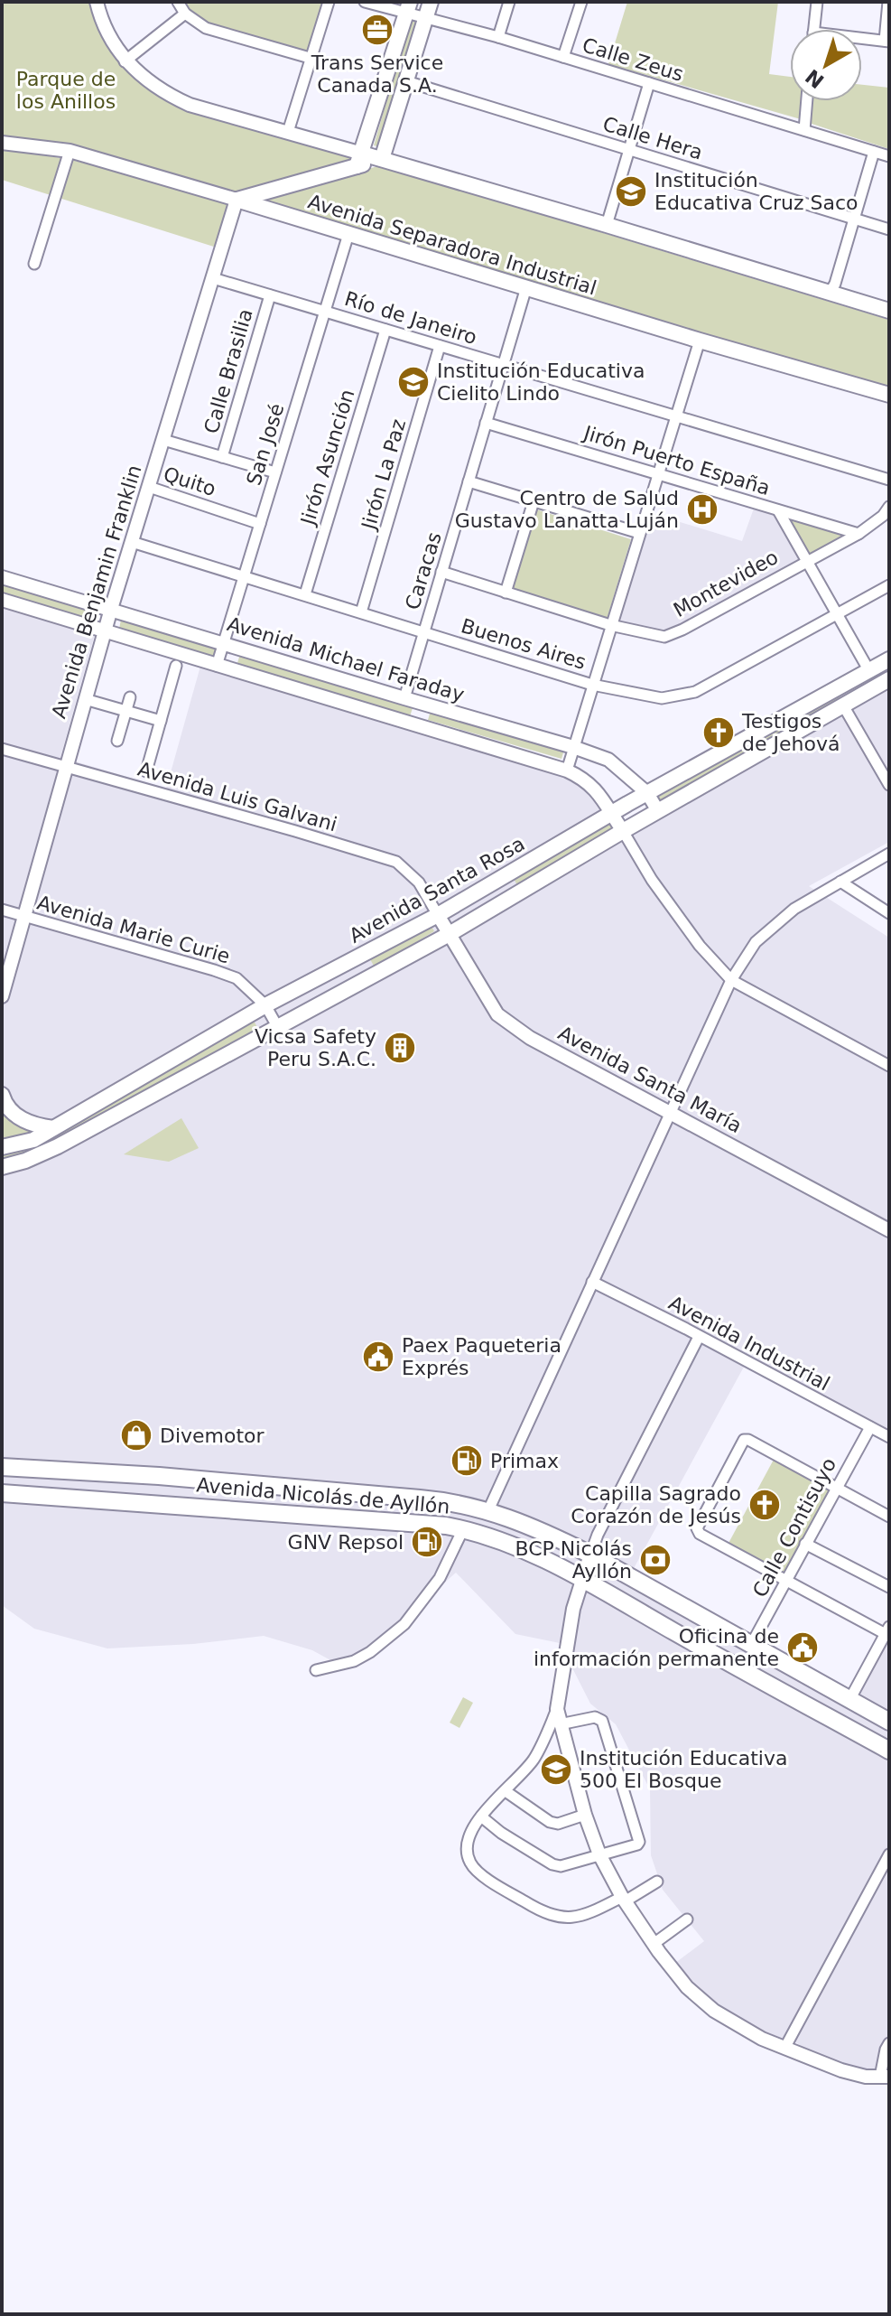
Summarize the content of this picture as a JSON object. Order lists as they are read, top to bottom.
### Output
{
  "streets": {
    "main road": ["Avenida Separadora Industrial", "Avenida Santa Rosa", "Avenida Nicolás de Ayllón"],
    "street": [
      "Calle Zeus",
      "Calle Hera",
      "Río de Janeiro",
      "Calle Brasilia",
      "San José",
      "Jirón Asunción",
      "Jirón Puerto España",
      "Jirón La Paz",
      "Quito",
      "Caracas",
      "Montevideo",
      "Avenida Benjamin Franklin",
      "Buenos Aires",
      "Avenida Michael Faraday",
      "Avenida Luis Galvani",
      "Avenida Marie Curie",
      "Avenida Santa María",
      "Avenida Industrial",
      "Calle Contisuyo"
    ]
  },
  "crossings": [
    ["Avenida Separadora Industrial", "San José"],
    ["Avenida Separadora Industrial", "Caracas"],
    ["Avenida Separadora Industrial", "Avenida Benjamin Franklin"],
    ["Río de Janeiro", "Calle Brasilia"],
    ["Río de Janeiro", "San José"],
    ["Río de Janeiro", "Jirón Asunción"],
    ["Río de Janeiro", "Jirón La Paz"],
    ["Río de Janeiro", "Caracas"],
    ["Río de Janeiro", "Avenida Benjamin Franklin"],
    ["San José", "Quito"],
    ["San José", "Buenos Aires"],
    ["San José", "Avenida Michael Faraday"],
    ["Jirón Asunción", "Buenos Aires"],
    ["Jirón Puerto España", "Caracas"],
    ["Jirón Puerto España", "Montevideo"],
    ["Jirón La Paz", "Buenos Aires"],
    ["Quito", "Avenida Benjamin Franklin"],
    ["Caracas", "Montevideo"],
    ["Caracas", "Buenos Aires"],
    ["Caracas", "Avenida Michael Faraday"],
    ["Avenida Benjamin Franklin", "Buenos Aires"],
    ["Avenida Benjamin Franklin", "Avenida Michael Faraday"],
    ["Avenida Benjamin Franklin", "Avenida Luis Galvani"],
    ["Avenida Benjamin Franklin", "Avenida Marie Curie"],
    ["Avenida Michael Faraday", "Avenida Santa Rosa"],
    ["Avenida Luis Galvani", "Avenida Santa Rosa"],
    ["Avenida Luis Galvani", "Avenida Santa María"],
    ["Avenida Santa Rosa", "Avenida Marie Curie"],
    ["Avenida Santa Rosa", "Avenida Santa María"],
    ["Avenida Industrial", "Calle Contisuyo"],
    ["Avenida Nicolás de Ayllón", "Calle Contisuyo"]
  ],
  "parks": ["Parque de los Anillos"],
  "places": {
    "office": ["Trans Service Canada S.A."],
    "school or university": ["Institución Educativa Cruz Saco", "Institución Educativa Cielito Lindo", "Institución Educativa 500 El Bosque"],
    "hospital": ["Centro de Salud Gustavo Lanatta Luján"],
    "church": ["Testigos de Jehová", "Capilla Sagrado Corazón de Jesús"],
    "building": ["Vicsa Safety Peru S.A.C."],
    "public building": ["Paex Paqueteria Exprés", "Oficina de información permanente"],
    "shop": ["Divemotor"],
    "fuel station": ["Primax", "GNV Repsol"],
    "bank": ["BCP Nicolás Ayllón"]
  },
  "north": "bottom left"
}
